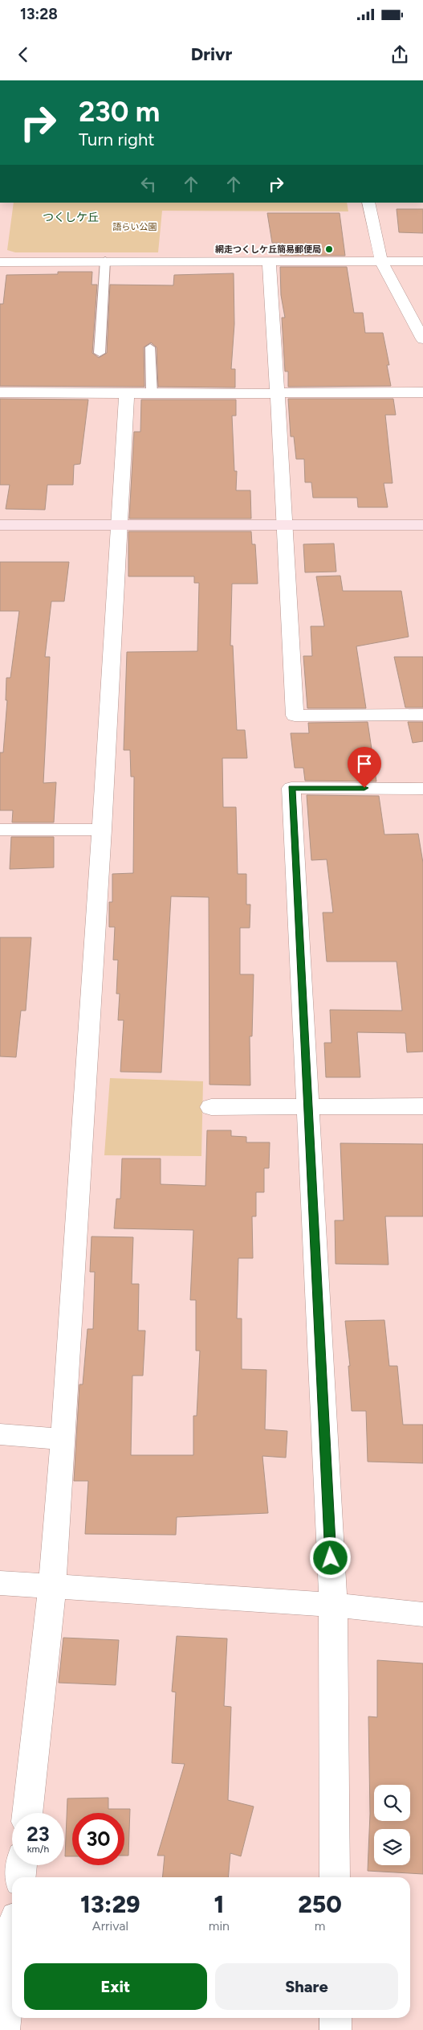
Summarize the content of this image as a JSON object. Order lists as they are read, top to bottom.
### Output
{
  "districts": ["つくしケ丘"],
  "parks": ["語らい公園"],
  "places": ["網走つくしケ丘簡易郵便局"],
  "page": {
    "status": "13:28",
    "header": "Drivr",
    "turn": ["230 m", "Turn right"],
    "speed": "23 km/h",
    "limit": "30",
    "eta": [
      "13:29",
      "Arrival",
      "1",
      "min",
      "250",
      "m"
    ],
    "buttons": ["Exit", "Share"]
  }
}
